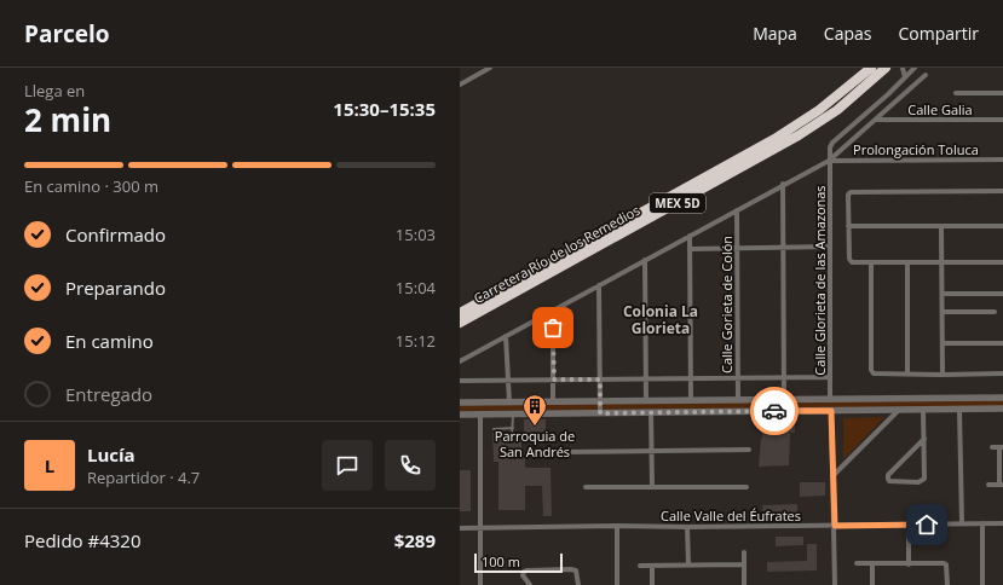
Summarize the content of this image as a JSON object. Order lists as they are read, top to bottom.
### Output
{
  "streets": {
    "highway": ["MEX 5D", "Carretera Río de los Remedios"],
    "street": [
      "Calle Galia",
      "Prolongación Toluca",
      "Calle Glorieta de las Amazonas",
      "Calle Gorieta de Colón",
      "Calle Valle del Éufrates"
    ]
  },
  "crossings": [
    ["Prolongación Toluca", "Calle Glorieta de las Amazonas"]
  ],
  "districts": ["Colonia La Glorieta"],
  "places": {
    "building": ["Parroquia de San Andrés"]
  },
  "scale_bar": "100 m",
  "page": {
    "header": "Parcelo",
    "nav": ["Mapa", "Capas", "Compartir"],
    "heading": ["2 min", "Llega en", "15:30–15:35"],
    "panel": [
      "Lucía",
      "Repartidor · 4.7",
      "Pedido #4320",
      "$289"
    ],
    "bar": "En camino · 300 m",
    "list": [
      ["Confirmado", "15:03"],
      ["Preparando", "15:04"],
      ["En camino", "15:12"],
      "Entregado"
    ],
    "round": "L",
    "scale": "100 m"
  }
}
